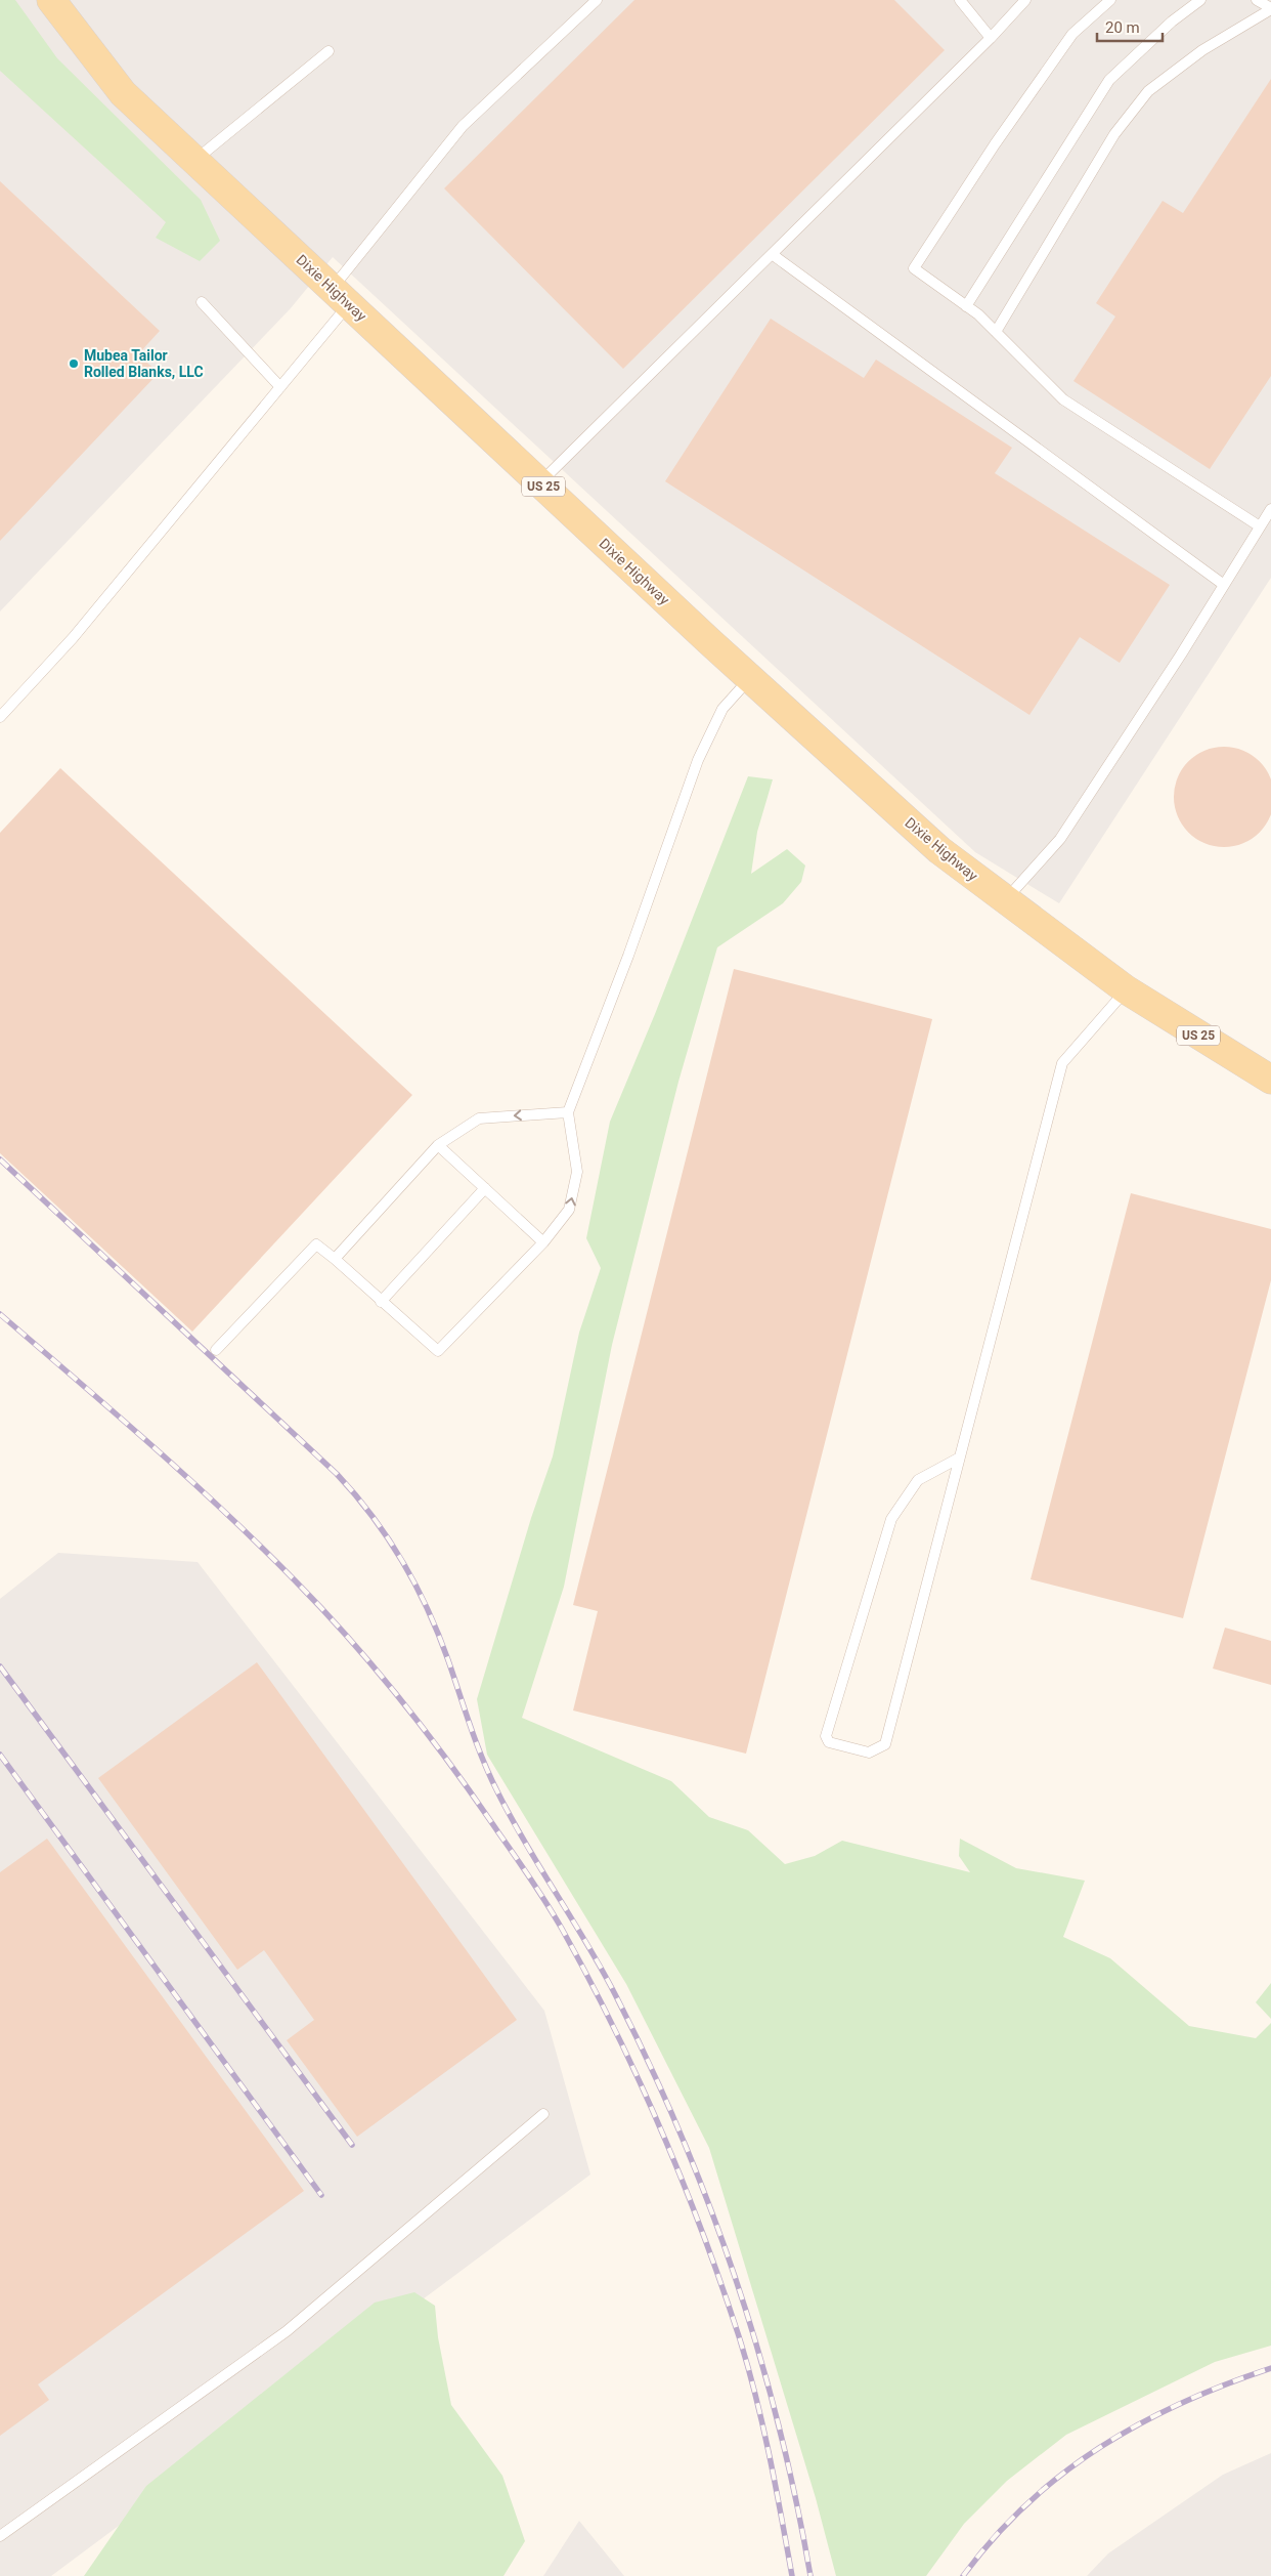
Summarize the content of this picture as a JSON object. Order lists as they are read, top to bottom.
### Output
{
  "streets": {
    "main road": ["Dixie Highway", "US 25"]
  },
  "places": ["Mubea Tailor Rolled Blanks, LLC"],
  "scale_bar": "20 m"
}
